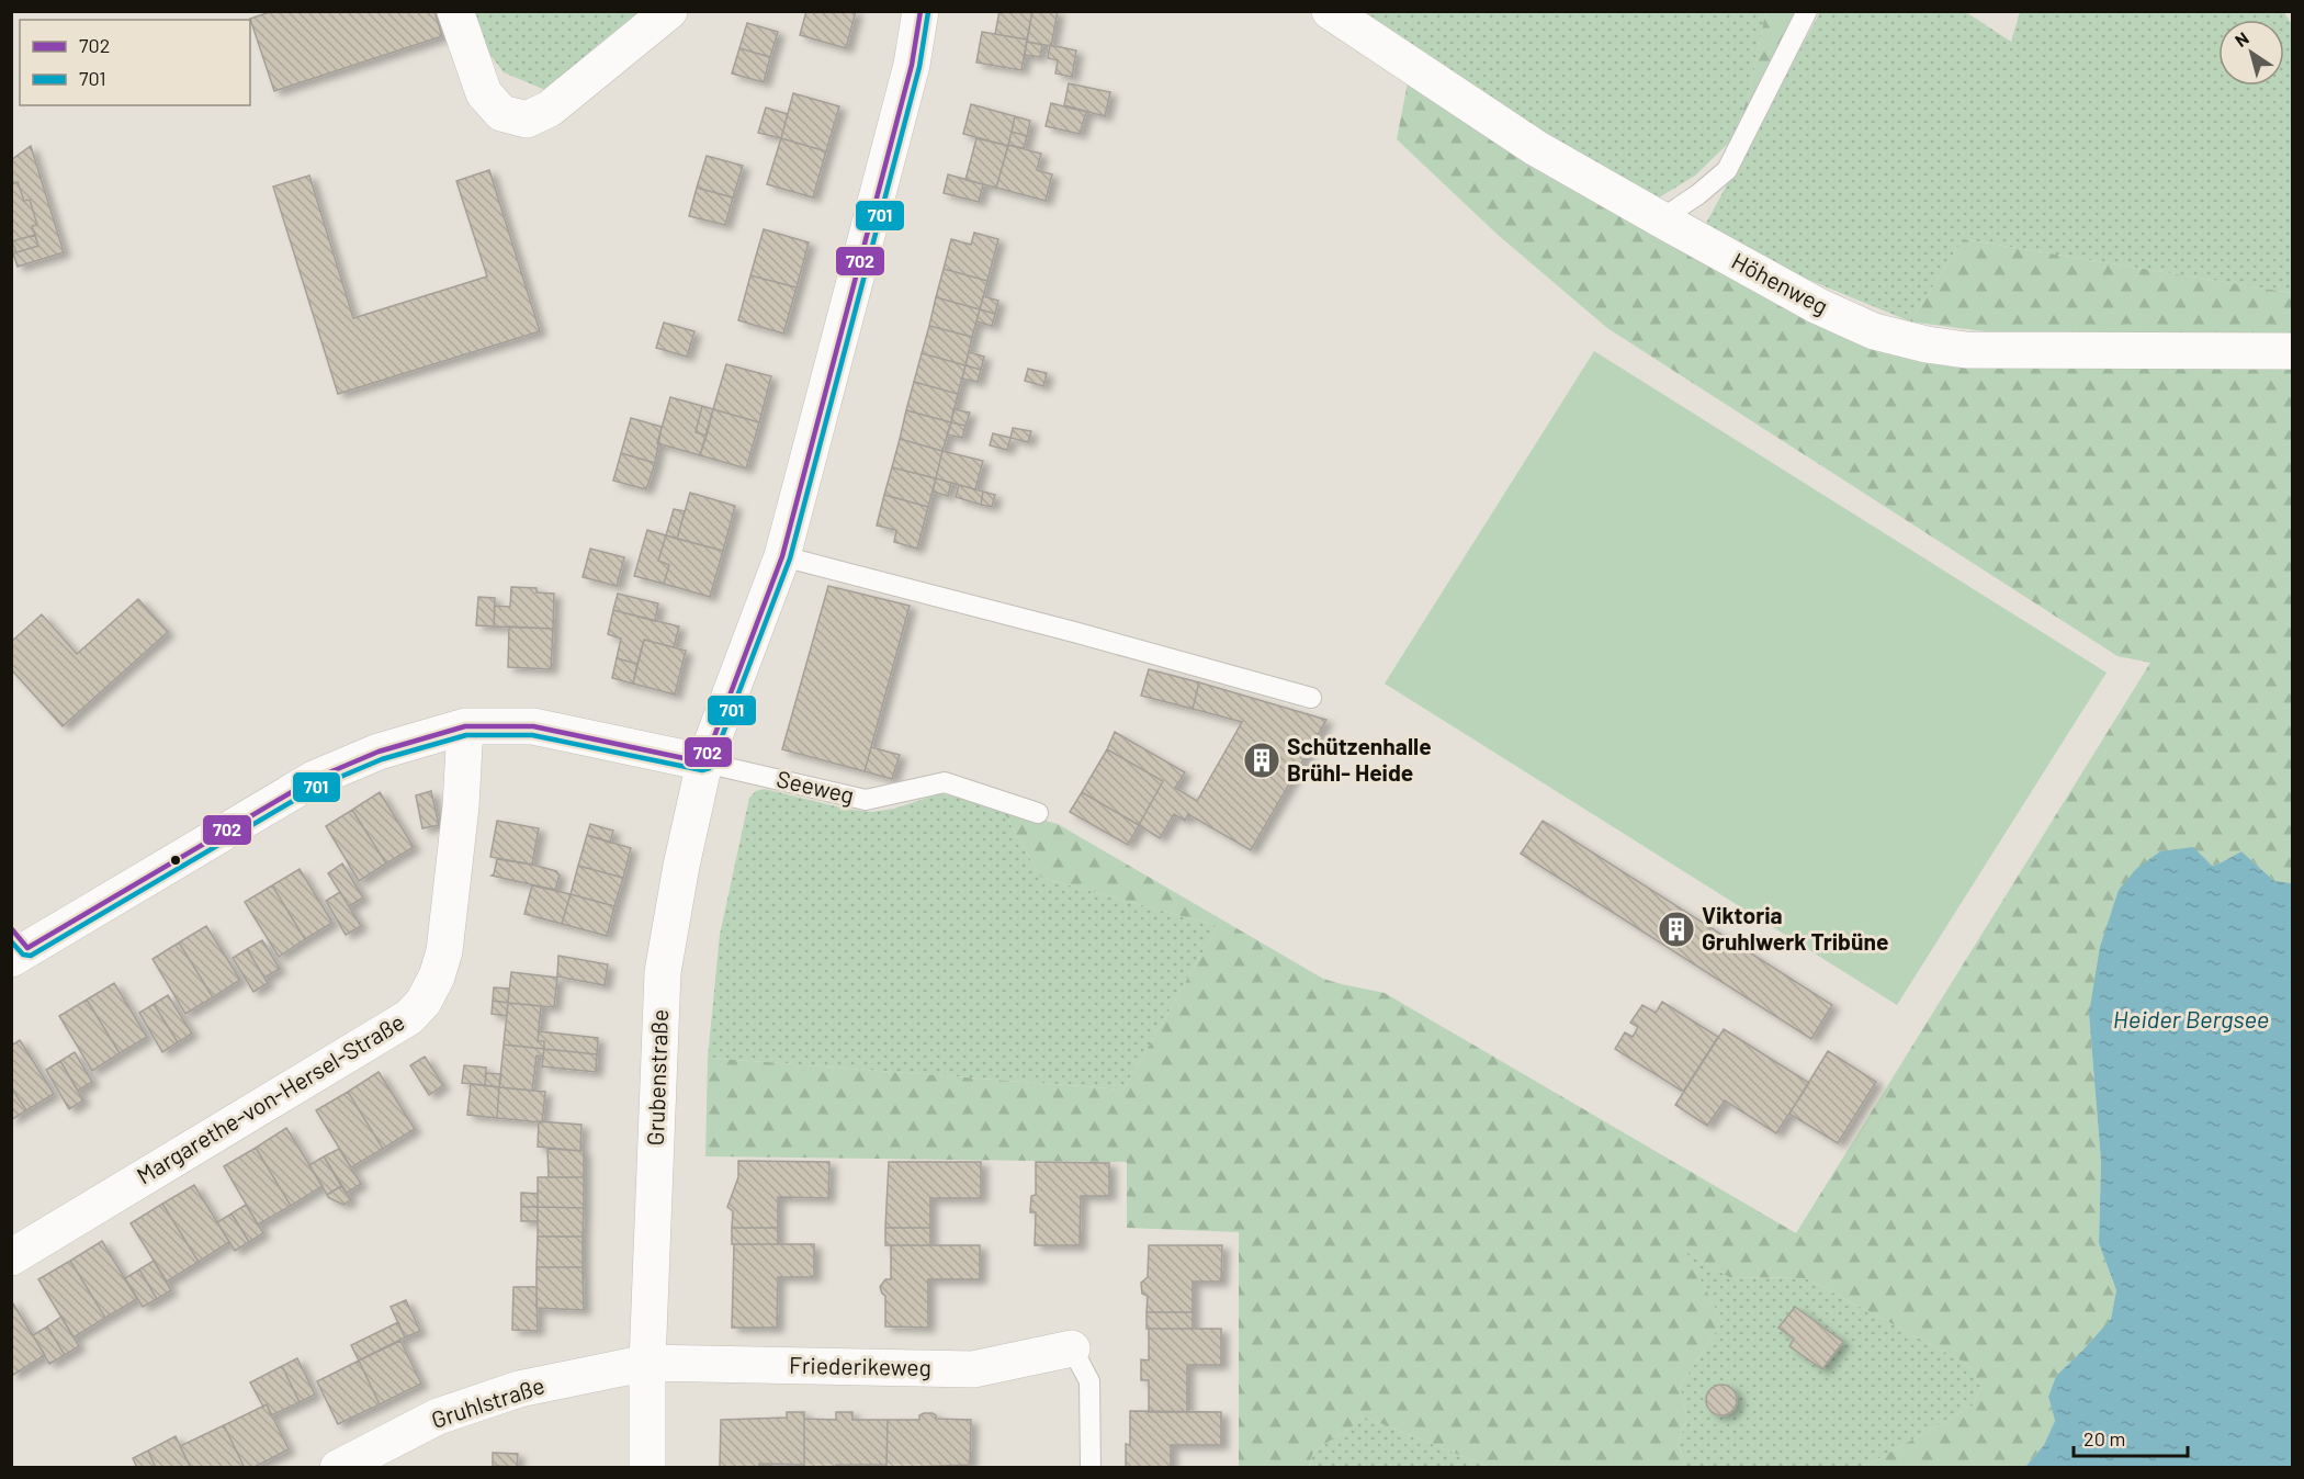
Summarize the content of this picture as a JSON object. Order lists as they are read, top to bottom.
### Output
{
  "streets": {
    "street": [
      "Höhenweg",
      "Grubenstraße",
      "Margarethe-von-Hersel-Straße",
      "Friederikeweg",
      "Gruhlstraße"
    ],
    "lane": ["Seeweg"]
  },
  "crossings": [
    ["Seeweg", "Grubenstraße"],
    ["Grubenstraße", "Friederikeweg"],
    ["Grubenstraße", "Gruhlstraße"],
    ["Friederikeweg", "Gruhlstraße"]
  ],
  "water": ["Heider Bergsee"],
  "places": {
    "building": ["Schützenhalle Brühl- Heide", "Viktoria Gruhlwerk Tribüne"]
  },
  "lines": ["transit line 702", "transit line 701"],
  "legend": ["702", "701"],
  "scale_bar": "20 m",
  "north": "top left"
}
